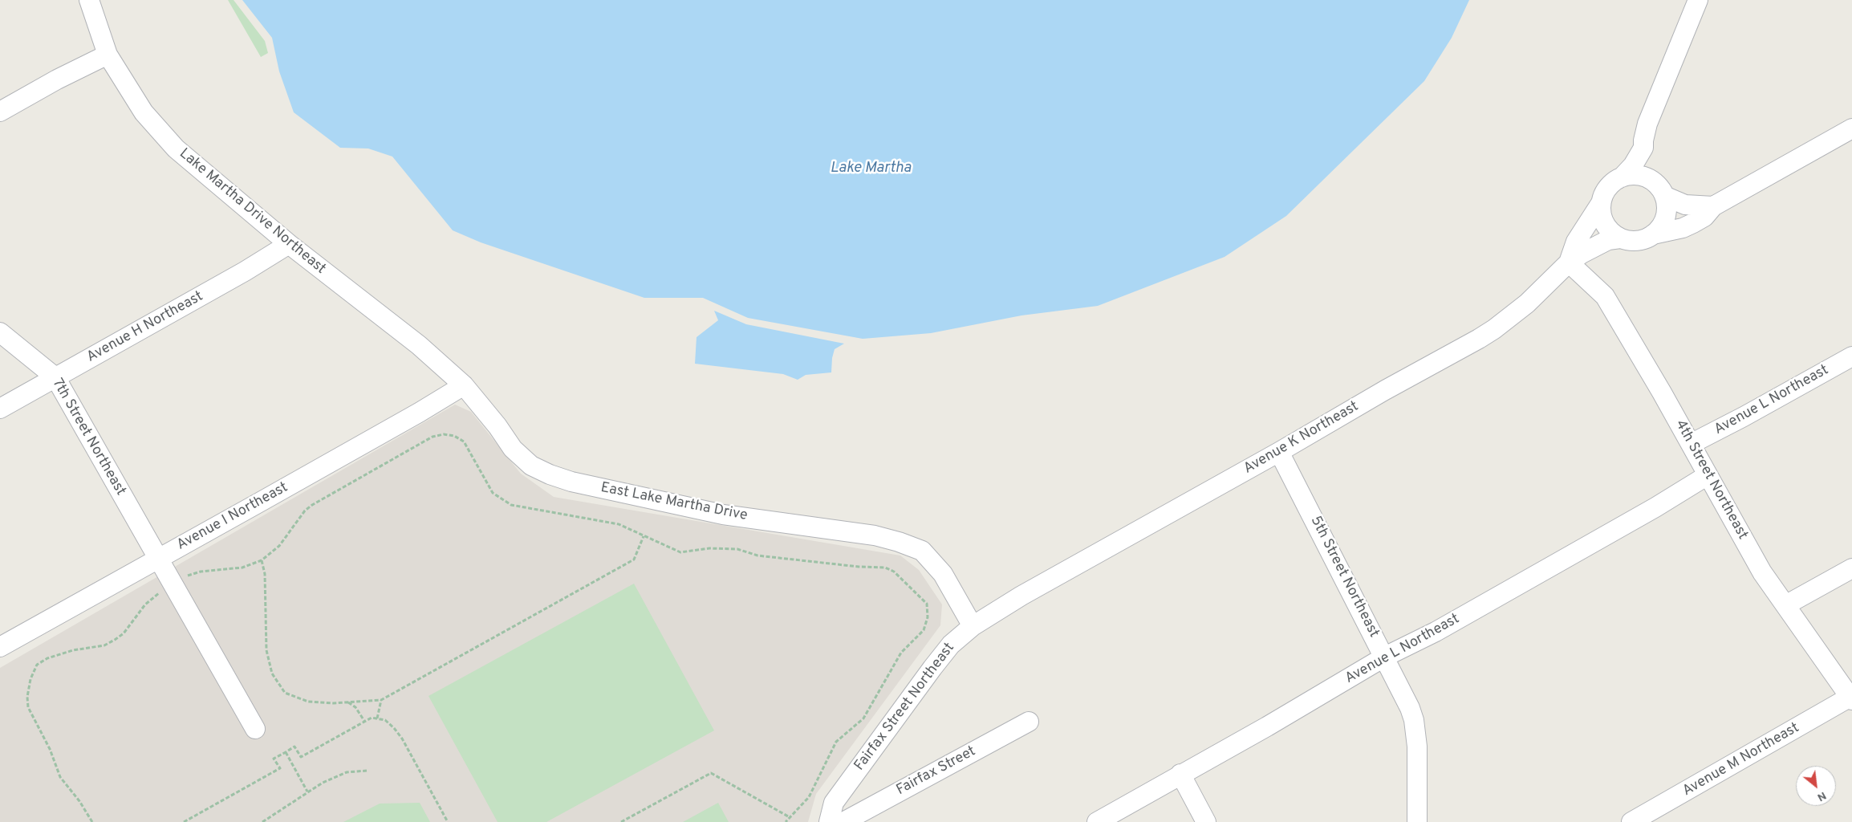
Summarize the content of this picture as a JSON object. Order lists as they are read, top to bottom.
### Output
{
  "streets": {
    "street": [
      "Lake Martha Drive Northeast",
      "Avenue H Northeast",
      "Avenue L Northeast",
      "7th Street Northeast",
      "Avenue K Northeast",
      "4th Street Northeast",
      "East Lake Martha Drive",
      "Avenue I Northeast",
      "5th Street Northeast",
      "Fairfax Street Northeast",
      "Avenue M Northeast",
      "Fairfax Street"
    ]
  },
  "crossings": [
    ["Lake Martha Drive Northeast", "Avenue H Northeast"],
    ["Lake Martha Drive Northeast", "East Lake Martha Drive"],
    ["Lake Martha Drive Northeast", "Avenue I Northeast"],
    ["Avenue H Northeast", "7th Street Northeast"],
    ["Avenue L Northeast", "4th Street Northeast"],
    ["Avenue L Northeast", "5th Street Northeast"],
    ["7th Street Northeast", "Avenue I Northeast"],
    ["Avenue K Northeast", "4th Street Northeast"],
    ["Avenue K Northeast", "5th Street Northeast"],
    ["Avenue K Northeast", "Fairfax Street Northeast"],
    ["4th Street Northeast", "Avenue M Northeast"],
    ["East Lake Martha Drive", "Avenue I Northeast"],
    ["East Lake Martha Drive", "Fairfax Street Northeast"]
  ],
  "water": ["Lake Martha"],
  "north": "bottom right"
}
